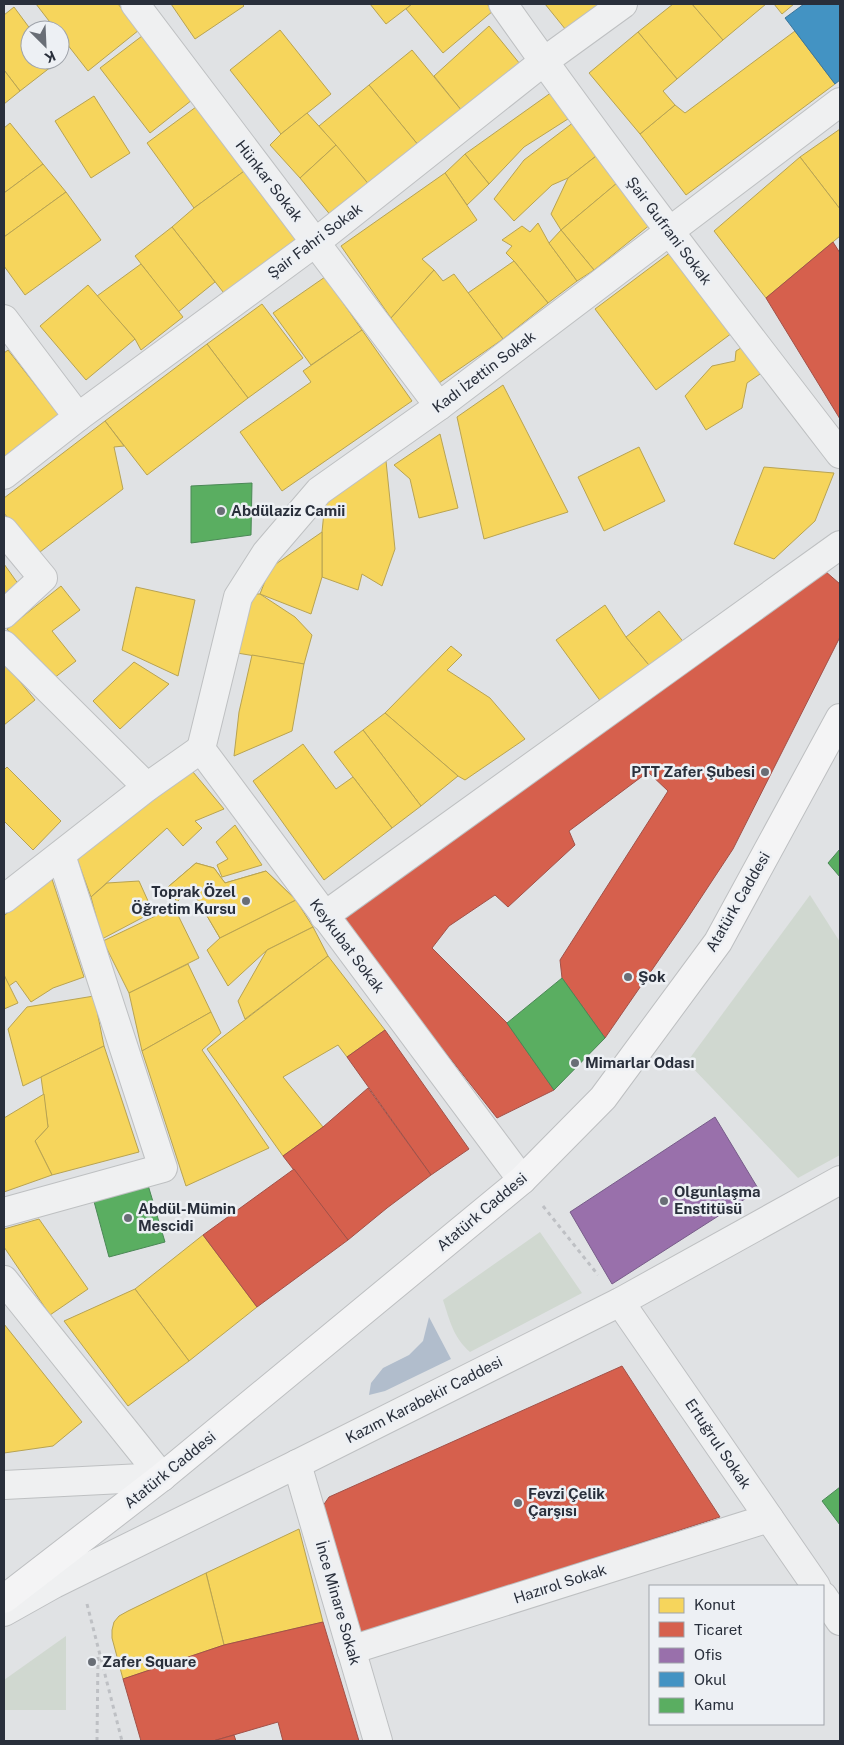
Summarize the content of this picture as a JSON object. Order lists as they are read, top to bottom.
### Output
{
  "streets": {
    "main road": ["Atatürk Caddesi"],
    "street": [
      "Hünkar Sokak",
      "Şair Gufrani Sokak",
      "Şair Fahri Sokak",
      "Kadı İzettin Sokak",
      "Keykubat Sokak",
      "Kazım Karabekir Caddesi",
      "Ertuğrul Sokak",
      "Hazırol Sokak",
      "İnce Minare Sokak"
    ]
  },
  "crossings": [
    ["Hünkar Sokak", "Şair Fahri Sokak"],
    ["Hünkar Sokak", "Kadı İzettin Sokak"],
    ["Şair Gufrani Sokak", "Şair Fahri Sokak"],
    ["Şair Gufrani Sokak", "Kadı İzettin Sokak"],
    ["Kadı İzettin Sokak", "Keykubat Sokak"],
    ["Atatürk Caddesi", "Keykubat Sokak"],
    ["Kazım Karabekir Caddesi", "Ertuğrul Sokak"],
    ["Kazım Karabekir Caddesi", "İnce Minare Sokak"],
    ["Ertuğrul Sokak", "Hazırol Sokak"],
    ["Hazırol Sokak", "İnce Minare Sokak"]
  ],
  "places": [
    "Abdülaziz Camii",
    "PTT Zafer Şubesi",
    "Toprak Özel Öğretim Kursu",
    "Şok",
    "Mimarlar Odası",
    "Olgunlaşma Enstitüsü",
    "Abdül-Mümin Mescidi",
    "Fevzi Çelik Çarşısı",
    "Zafer Square"
  ],
  "legend": [
    "Konut",
    "Ticaret",
    "Ofis",
    "Okul",
    "Kamu"
  ],
  "north": "bottom right"
}
